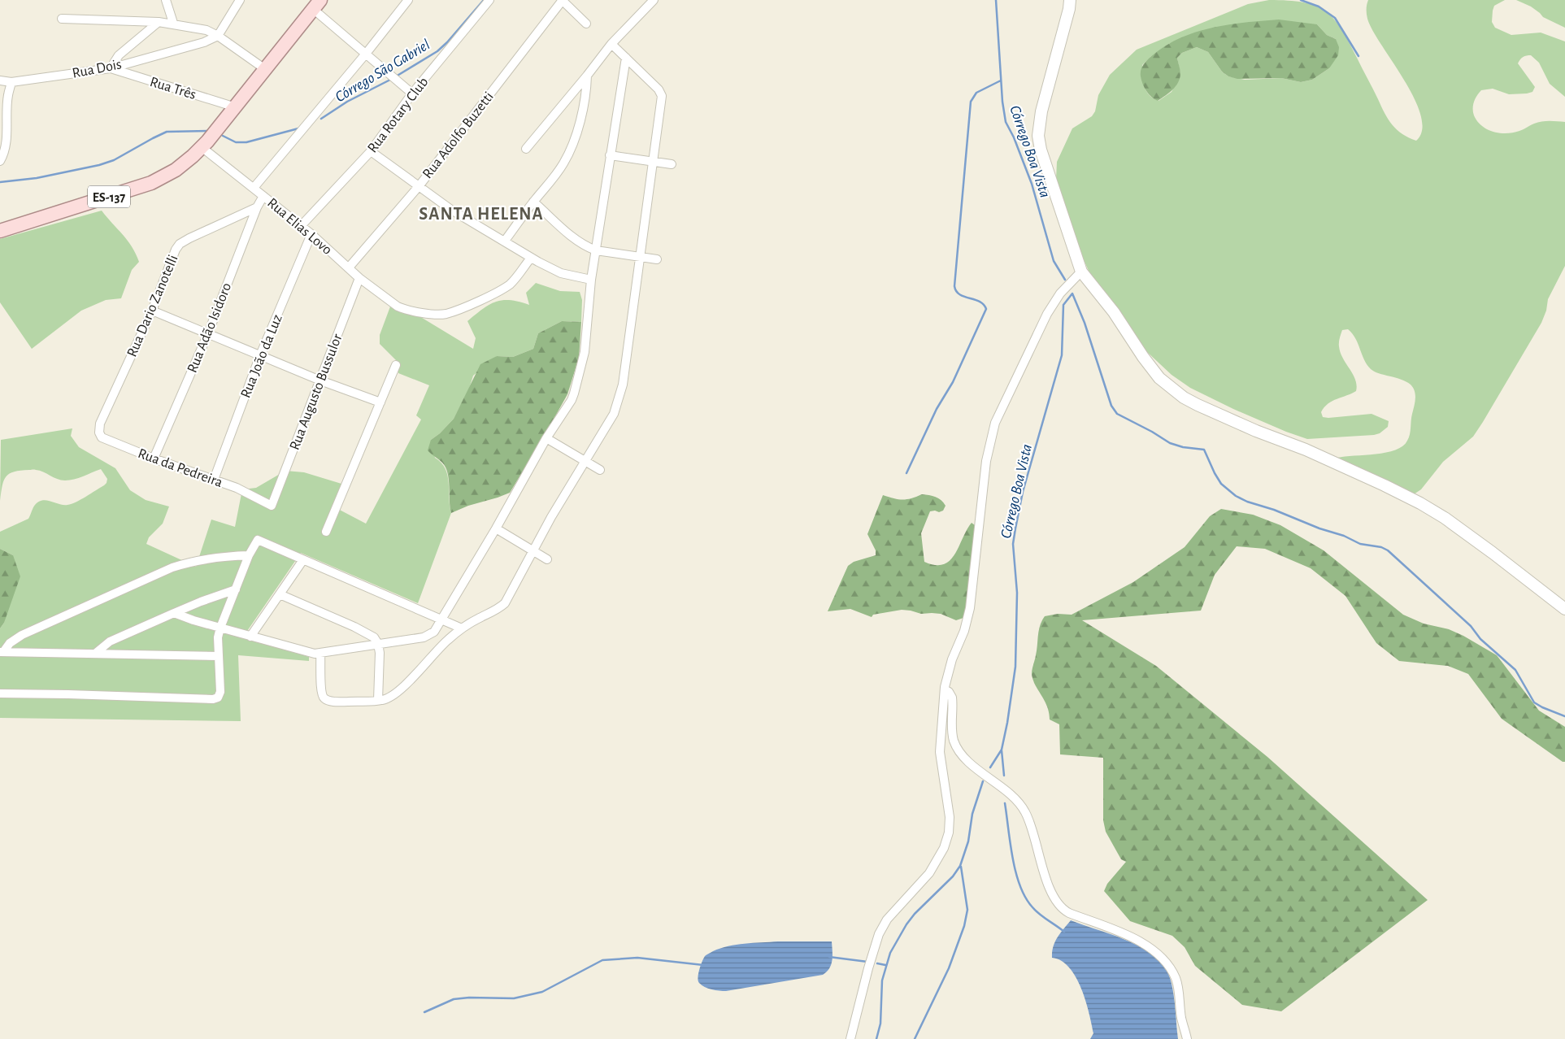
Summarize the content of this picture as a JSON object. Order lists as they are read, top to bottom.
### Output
{
  "streets": {
    "main road": ["ES-137"],
    "street": [
      "Rua Dois",
      "Rua Três",
      "Rua Rotary Club",
      "Rua Adolfo Buzetti",
      "Rua Elias Lovo",
      "Rua Dario Zanotelli",
      "Rua Adão Isidoro",
      "Rua João da Luz",
      "Rua Augusto Bussulor",
      "Rua da Pedreira"
    ]
  },
  "crossings": [
    ["Rua Dois", "Rua Três"],
    ["Rua Três", "ES-137"],
    ["Rua Rotary Club", "Rua Elias Lovo"],
    ["Rua Adolfo Buzetti", "Rua Elias Lovo"],
    ["ES-137", "Rua Elias Lovo"],
    ["Rua Elias Lovo", "Rua Adão Isidoro"],
    ["Rua Elias Lovo", "Rua João da Luz"],
    ["Rua Elias Lovo", "Rua Augusto Bussulor"],
    ["Rua Dario Zanotelli", "Rua Adão Isidoro"],
    ["Rua Dario Zanotelli", "Rua da Pedreira"],
    ["Rua Adão Isidoro", "Rua da Pedreira"],
    ["Rua João da Luz", "Rua da Pedreira"],
    ["Rua Augusto Bussulor", "Rua da Pedreira"]
  ],
  "districts": ["SANTA HELENA"],
  "water": ["Córrego São Gabriel", "Córrego Boa Vista"]
}
